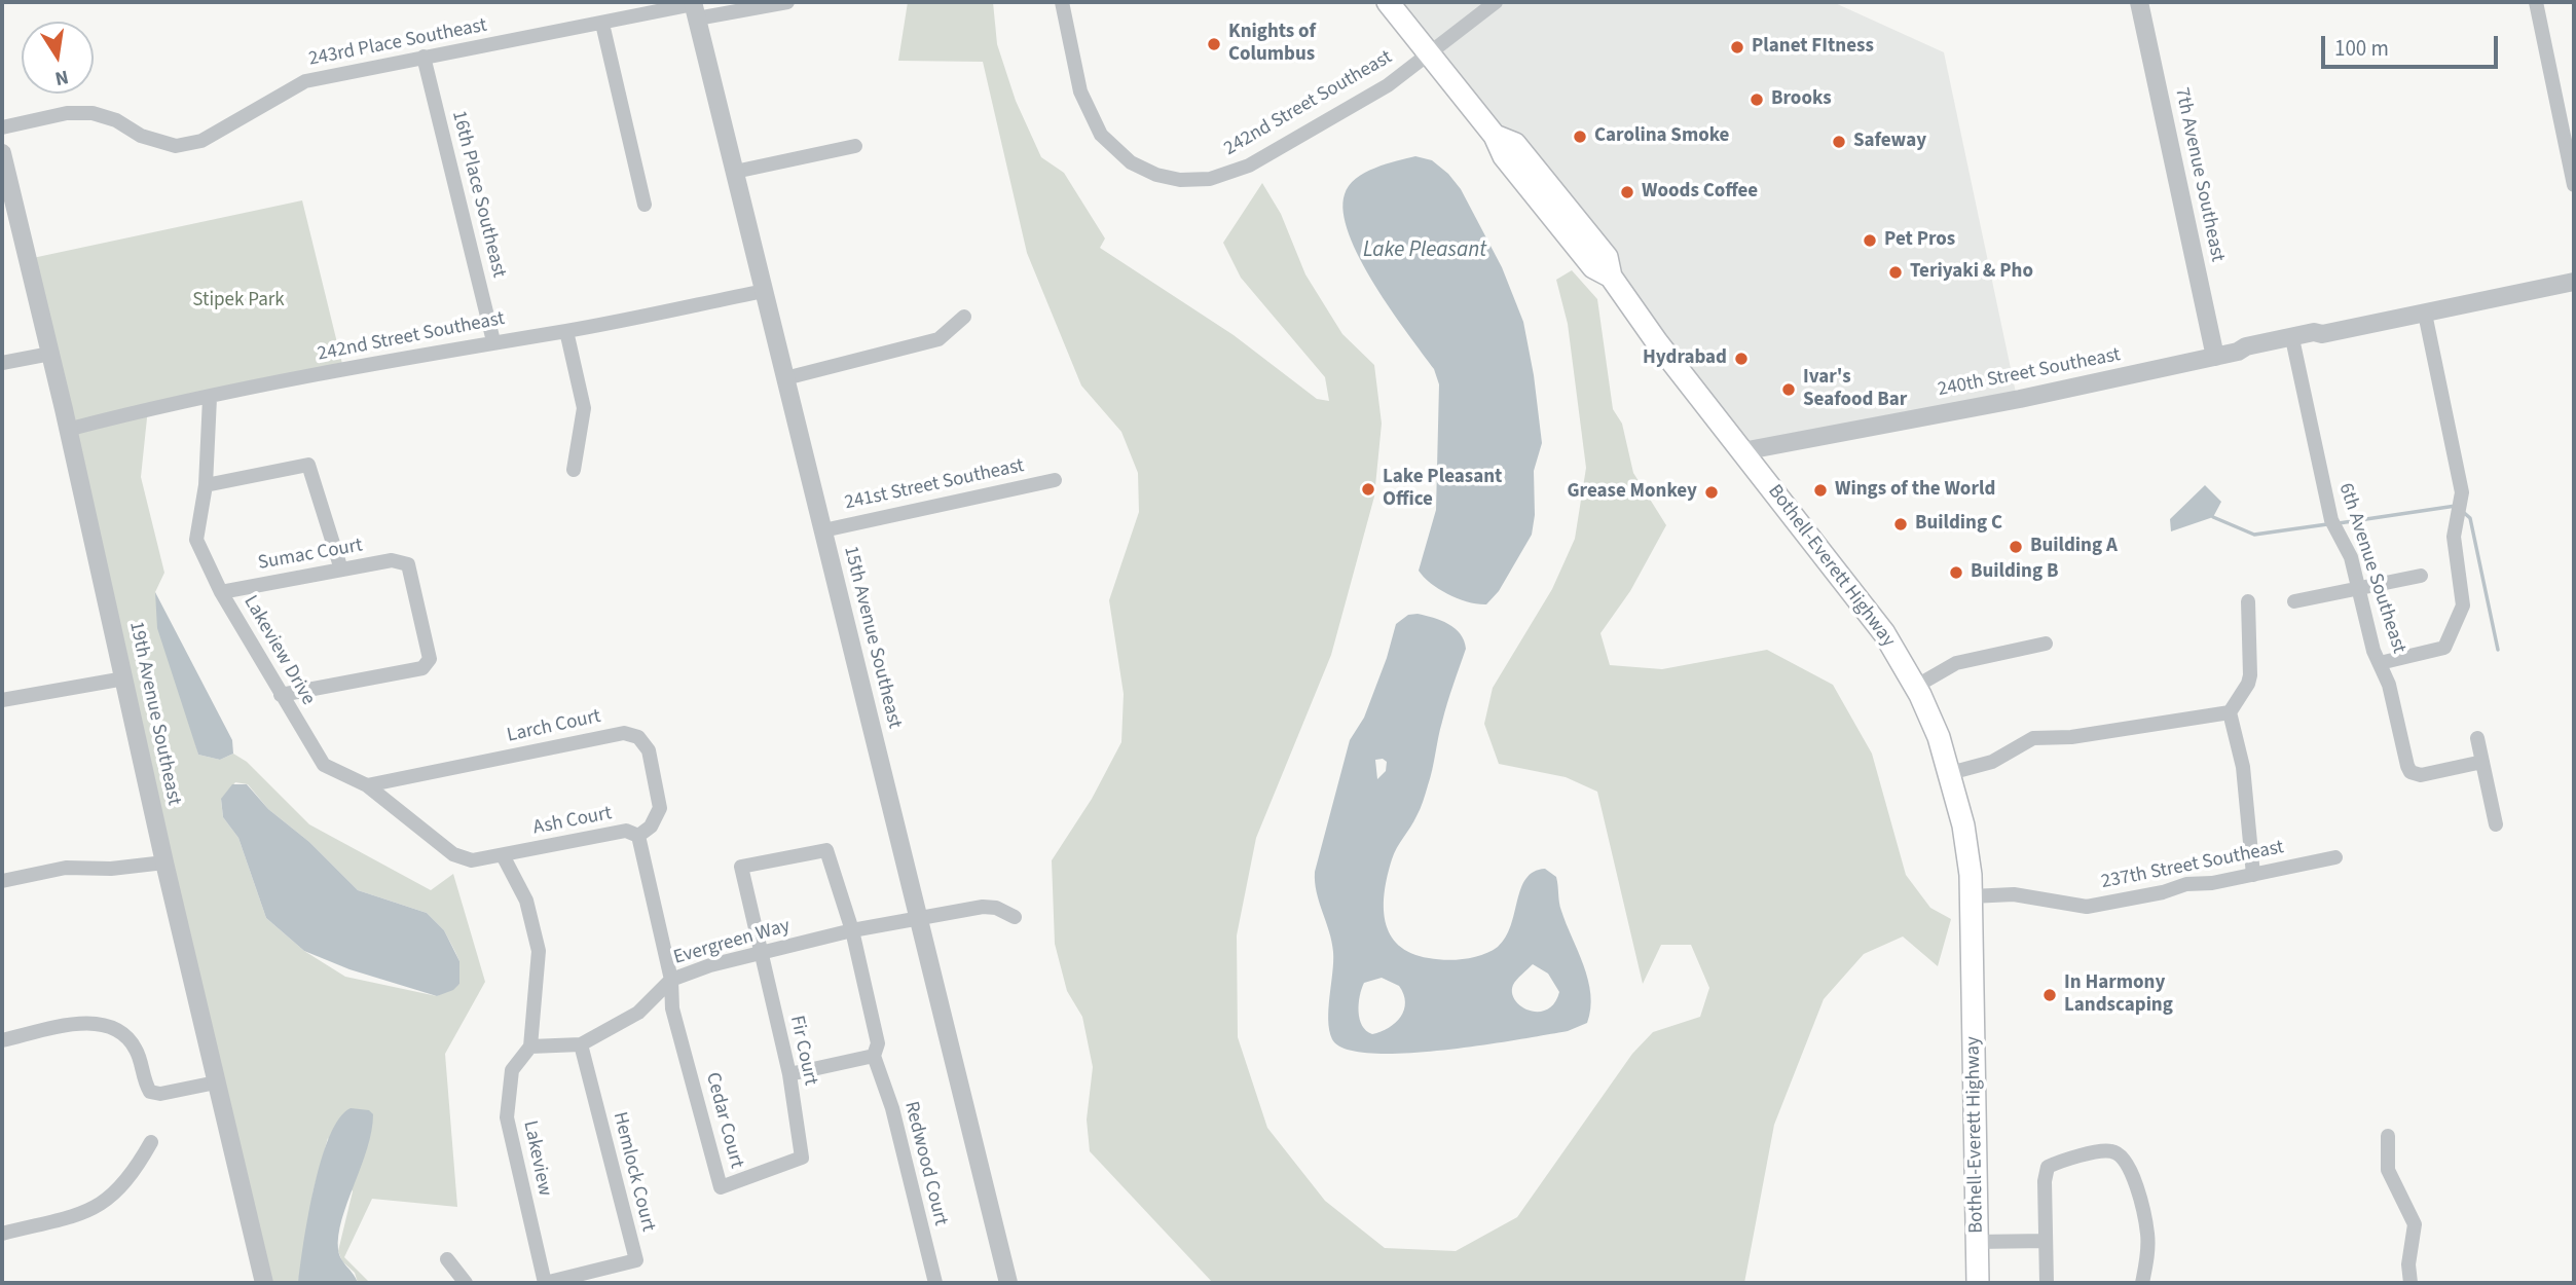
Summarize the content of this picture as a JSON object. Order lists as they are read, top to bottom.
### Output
{
  "streets": {
    "main road": ["Bothell-Everett Highway"],
    "street": [
      "243rd Place Southeast",
      "242nd Street Southeast",
      "7th Avenue Southeast",
      "16th Place Southeast",
      "240th Street Southeast",
      "241st Street Southeast",
      "Sumac Court",
      "6th Avenue Southeast",
      "15th Avenue Southeast",
      "Lakeview Drive",
      "19th Avenue Southeast",
      "Larch Court",
      "Ash Court",
      "237th Street Southeast",
      "Evergreen Way",
      "Fir Court",
      "Cedar Court",
      "Lakeview",
      "Redwood Court",
      "Hemlock Court"
    ]
  },
  "crossings": [
    ["243rd Place Southeast", "16th Place Southeast"],
    ["243rd Place Southeast", "15th Avenue Southeast"],
    ["242nd Street Southeast", "16th Place Southeast"],
    ["242nd Street Southeast", "Bothell-Everett Highway"],
    ["242nd Street Southeast", "15th Avenue Southeast"],
    ["242nd Street Southeast", "Lakeview Drive"],
    ["242nd Street Southeast", "19th Avenue Southeast"],
    ["7th Avenue Southeast", "240th Street Southeast"],
    ["240th Street Southeast", "Bothell-Everett Highway"],
    ["240th Street Southeast", "6th Avenue Southeast"],
    ["241st Street Southeast", "15th Avenue Southeast"],
    ["Sumac Court", "Lakeview Drive"],
    ["Bothell-Everett Highway", "237th Street Southeast"],
    ["15th Avenue Southeast", "Evergreen Way"],
    ["Lakeview Drive", "Larch Court"],
    ["Lakeview Drive", "Ash Court"],
    ["Larch Court", "Ash Court"],
    ["Ash Court", "Evergreen Way"],
    ["Ash Court", "Cedar Court"],
    ["Evergreen Way", "Fir Court"],
    ["Evergreen Way", "Cedar Court"],
    ["Evergreen Way", "Lakeview"],
    ["Evergreen Way", "Hemlock Court"],
    ["Fir Court", "Cedar Court"],
    ["Lakeview", "Hemlock Court"]
  ],
  "water": ["Lake Pleasant"],
  "parks": ["Stipek Park"],
  "places": [
    "Knights of Columbus",
    "Planet FItness",
    "Brooks",
    "Carolina Smoke",
    "Safeway",
    "Woods Coffee",
    "Pet Pros",
    "Teriyaki & Pho",
    "Hydrabad",
    "Ivar's Seafood Bar",
    "Lake Pleasant Office",
    "Wings of the World",
    "Grease Monkey",
    "Building C",
    "Building A",
    "Building B",
    "In Harmony Landscaping"
  ],
  "scale_bar": "100 m",
  "north": "bottom"
}
